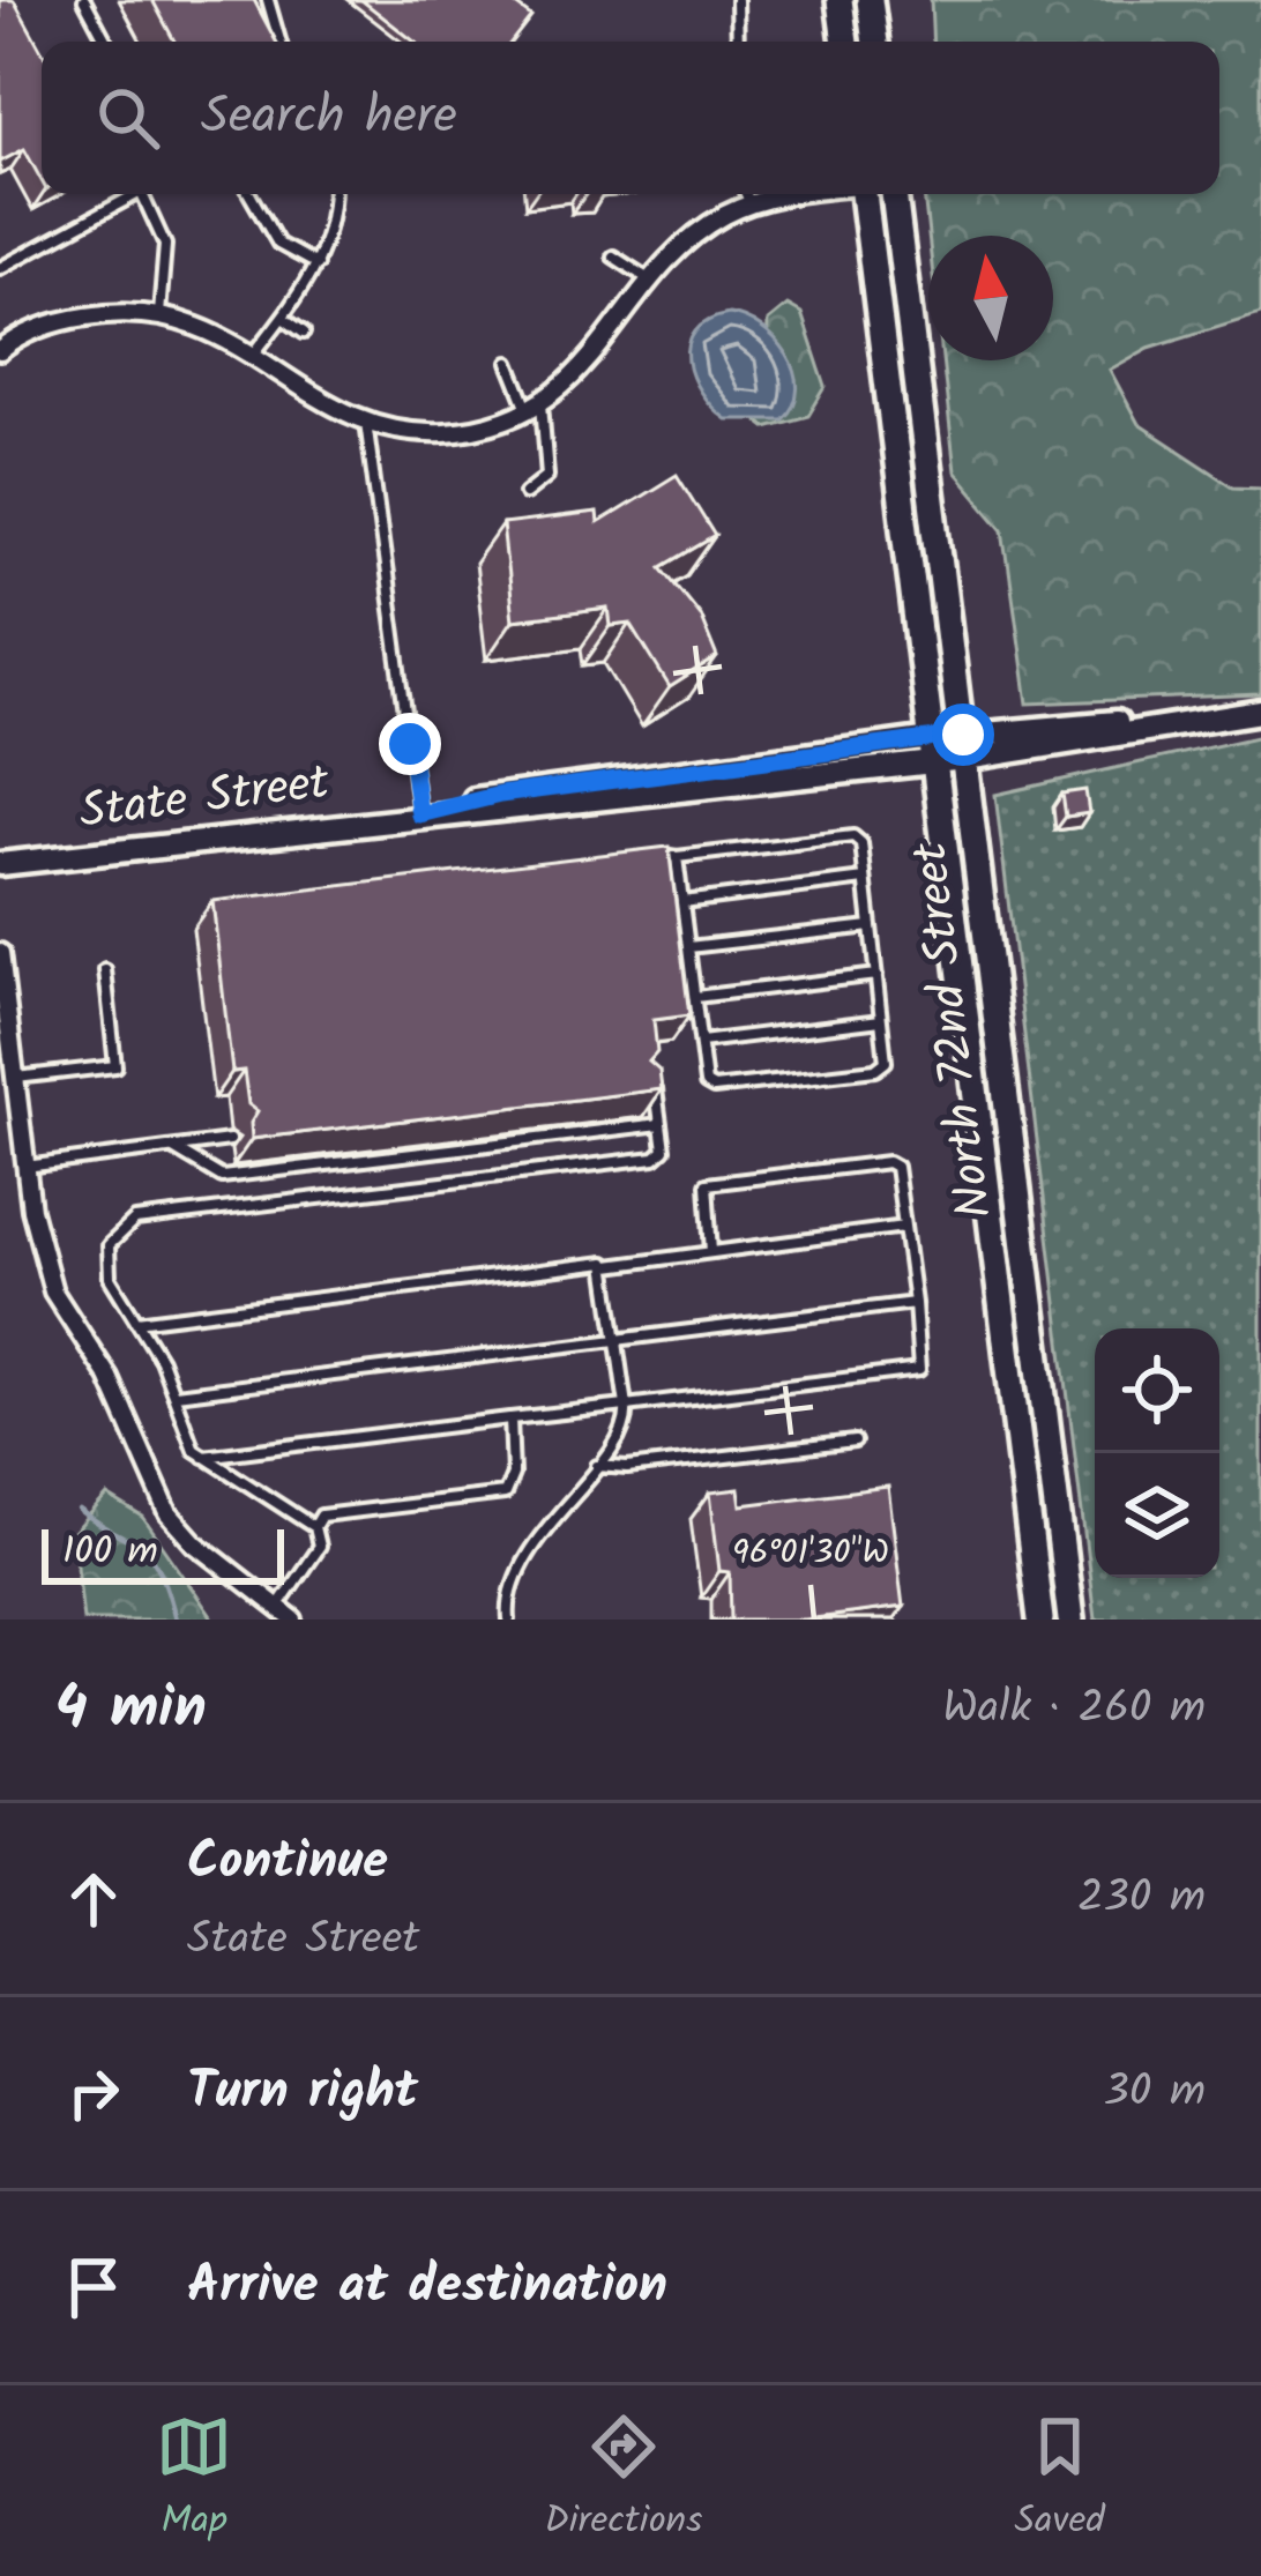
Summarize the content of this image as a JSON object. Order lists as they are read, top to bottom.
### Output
{
  "streets": {
    "main road": ["North 72nd Street"],
    "street": ["State Street"]
  },
  "crossings": [
    ["State Street", "North 72nd Street"]
  ],
  "scale_bar": "100 m",
  "north": "top",
  "page": {
    "search": "Search here",
    "scale": "100 m",
    "heading": ["4 min", "Walk · 260 m"],
    "list": [
      ["Continue", "State Street", "230 m"],
      ["Turn right", "30 m"],
      "Arrive at destination"
    ],
    "nav": ["Map", "Directions", "Saved"]
  },
  "coordinates": ["96°01'30\"W"]
}
